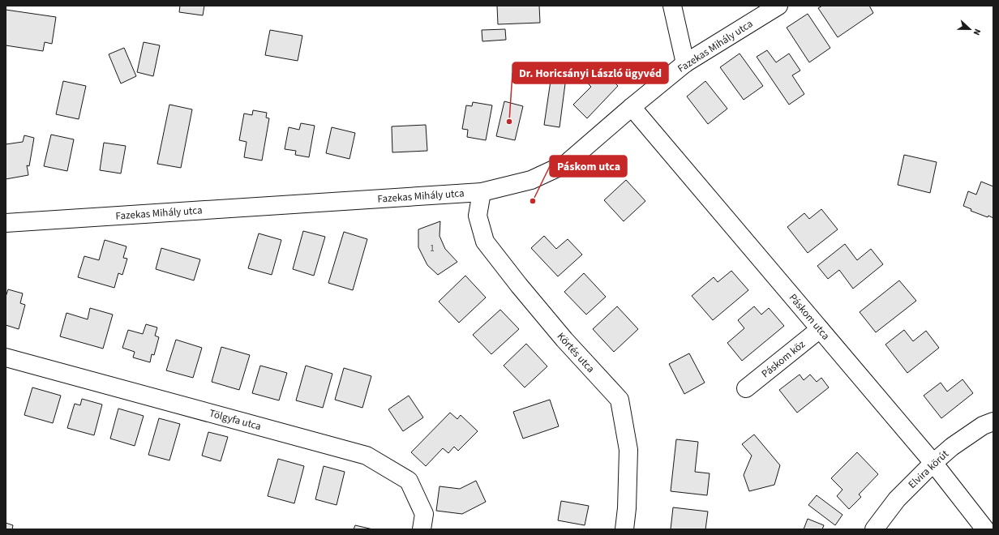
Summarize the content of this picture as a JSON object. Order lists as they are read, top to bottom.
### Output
{
  "streets": {
    "street": [
      "Fazekas Mihály utca",
      "Páskom utca",
      "Körtés utca",
      "Páskom köz",
      "Tölgyfa utca",
      "Elvira körút"
    ]
  },
  "crossings": [
    ["Fazekas Mihály utca", "Páskom utca"],
    ["Fazekas Mihály utca", "Körtés utca"],
    ["Páskom utca", "Páskom köz"],
    ["Páskom utca", "Elvira körút"]
  ],
  "places": ["Dr. Horicsányi László ügyvéd", "Páskom utca"],
  "house_numbers": ["1"],
  "north": "right"
}
